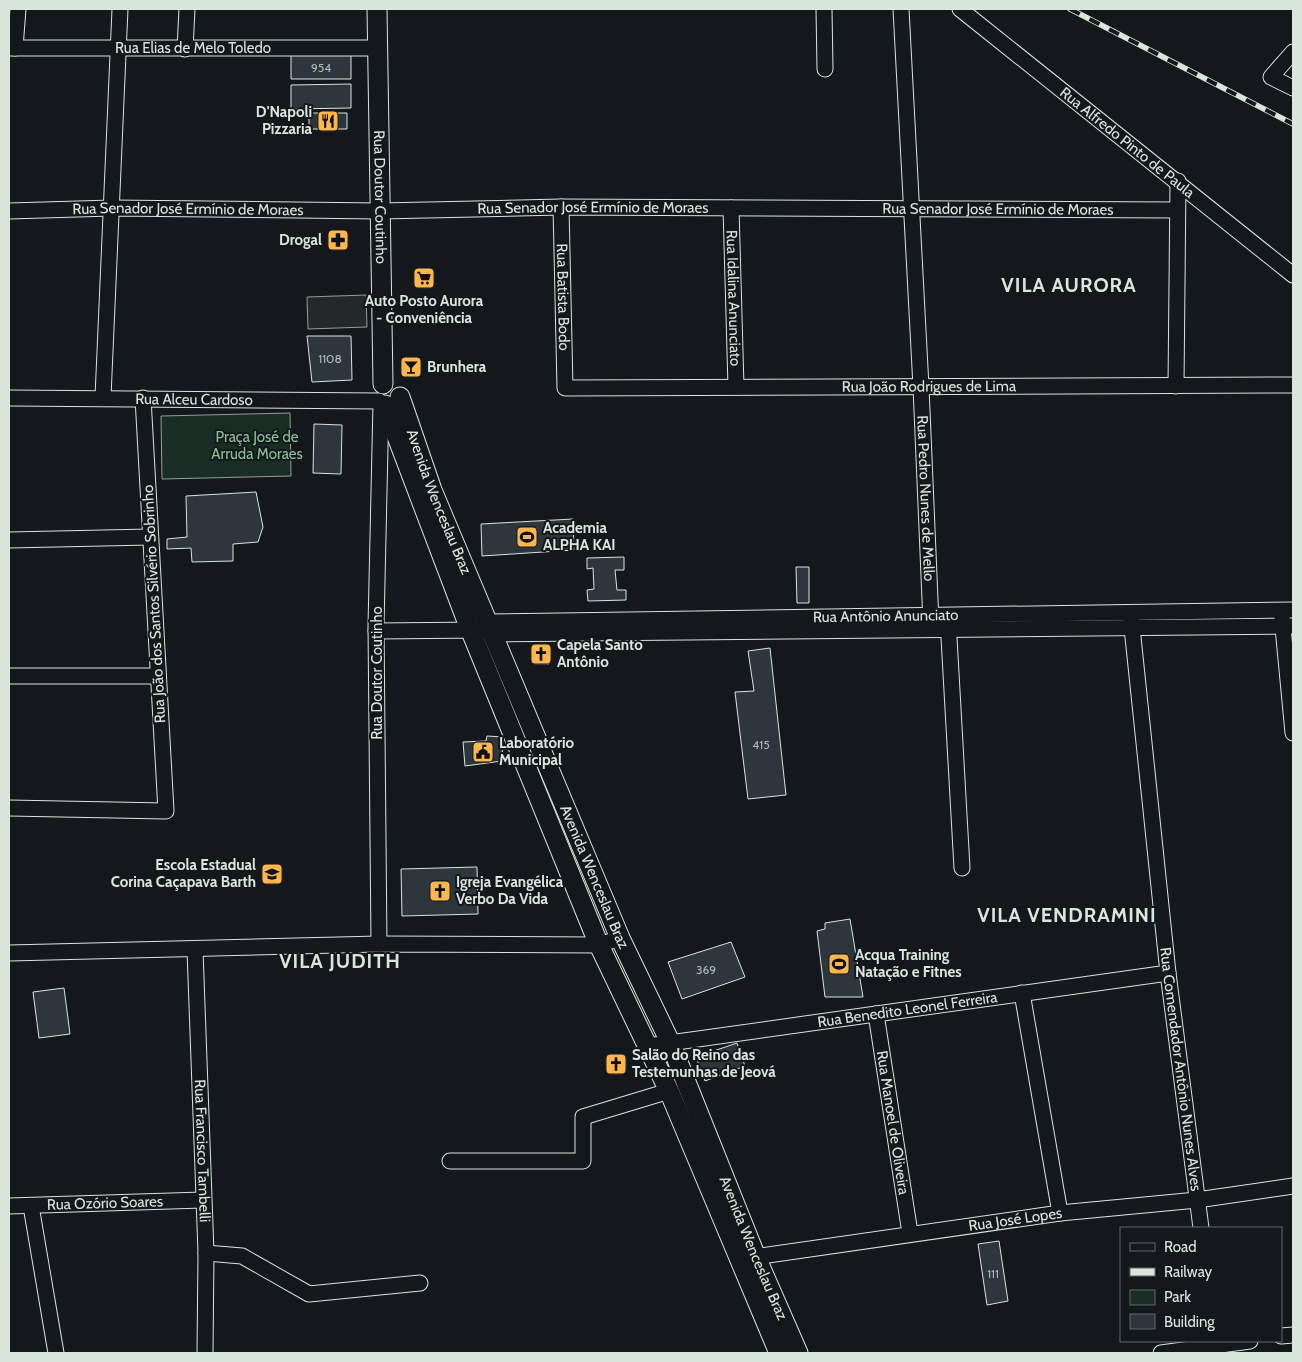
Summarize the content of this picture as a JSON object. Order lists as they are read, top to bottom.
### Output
{
  "streets": {
    "main road": ["Rua Doutor Coutinho", "Avenida Wenceslau Braz"],
    "street": [
      "Rua Elias de Melo Toledo",
      "Rua Alfredo Pinto de Paula",
      "Rua Senador José Ermínio de Moraes",
      "Rua Batista Bodo",
      "Rua Idalina Anunciato",
      "Rua João Rodrigues de Lima",
      "Rua Alceu Cardoso",
      "Rua Pedro Nunes de Mello",
      "Rua João dos Santos Silvério Sobrinho",
      "Rua Antônio Anunciato",
      "Rua Benedito Leonel Ferreira",
      "Rua Comendador Antônio Nunes Alves",
      "Rua Manoel de Oliveira",
      "Rua Francisco Tambelli",
      "Rua Ozório Soares",
      "Rua José Lopes"
    ]
  },
  "crossings": [
    ["Rua Elias de Melo Toledo", "Rua Doutor Coutinho"],
    ["Rua Doutor Coutinho", "Rua Senador José Ermínio de Moraes"],
    ["Rua Doutor Coutinho", "Rua Alceu Cardoso"],
    ["Rua Doutor Coutinho", "Avenida Wenceslau Braz"],
    ["Rua Doutor Coutinho", "Rua Antônio Anunciato"],
    ["Rua Senador José Ermínio de Moraes", "Rua Batista Bodo"],
    ["Rua Senador José Ermínio de Moraes", "Rua Idalina Anunciato"],
    ["Rua Senador José Ermínio de Moraes", "Rua Pedro Nunes de Mello"],
    ["Rua Batista Bodo", "Rua João Rodrigues de Lima"],
    ["Rua Idalina Anunciato", "Rua João Rodrigues de Lima"],
    ["Rua João Rodrigues de Lima", "Rua Pedro Nunes de Mello"],
    ["Rua Alceu Cardoso", "Avenida Wenceslau Braz"],
    ["Rua Alceu Cardoso", "Rua João dos Santos Silvério Sobrinho"],
    ["Rua Pedro Nunes de Mello", "Rua Antônio Anunciato"],
    ["Avenida Wenceslau Braz", "Rua Antônio Anunciato"],
    ["Avenida Wenceslau Braz", "Rua Benedito Leonel Ferreira"],
    ["Avenida Wenceslau Braz", "Rua José Lopes"],
    ["Rua Antônio Anunciato", "Rua Comendador Antônio Nunes Alves"],
    ["Rua Benedito Leonel Ferreira", "Rua Comendador Antônio Nunes Alves"],
    ["Rua Benedito Leonel Ferreira", "Rua Manoel de Oliveira"],
    ["Rua Comendador Antônio Nunes Alves", "Rua José Lopes"],
    ["Rua Manoel de Oliveira", "Rua José Lopes"],
    ["Rua Francisco Tambelli", "Rua Ozório Soares"]
  ],
  "districts": ["VILA AURORA", "VILA VENDRAMINI", "VILA JUDITH"],
  "parks": ["Praça José de Arruda Moraes"],
  "places": {
    "restaurant": ["D'Napoli Pizzaria"],
    "pharmacy": ["Drogal"],
    "supermarket": ["Auto Posto Aurora - Conveniência"],
    "bar": ["Brunhera"],
    "sports": ["Academia ALPHA KAI", "Acqua Training Natação e Fitnes"],
    "church": ["Capela Santo Antônio", "Igreja Evangélica Verbo Da Vida", "Salão do Reino das Testemunhas de Jeová"],
    "public building": ["Laboratório Municipal"],
    "school or university": ["Escola Estadual Corina Caçapava Barth"]
  },
  "house_numbers": [
    "954",
    "1108",
    "415",
    "369",
    "111"
  ],
  "legend": [
    "Road",
    "Railway",
    "Park",
    "Building"
  ]
}
